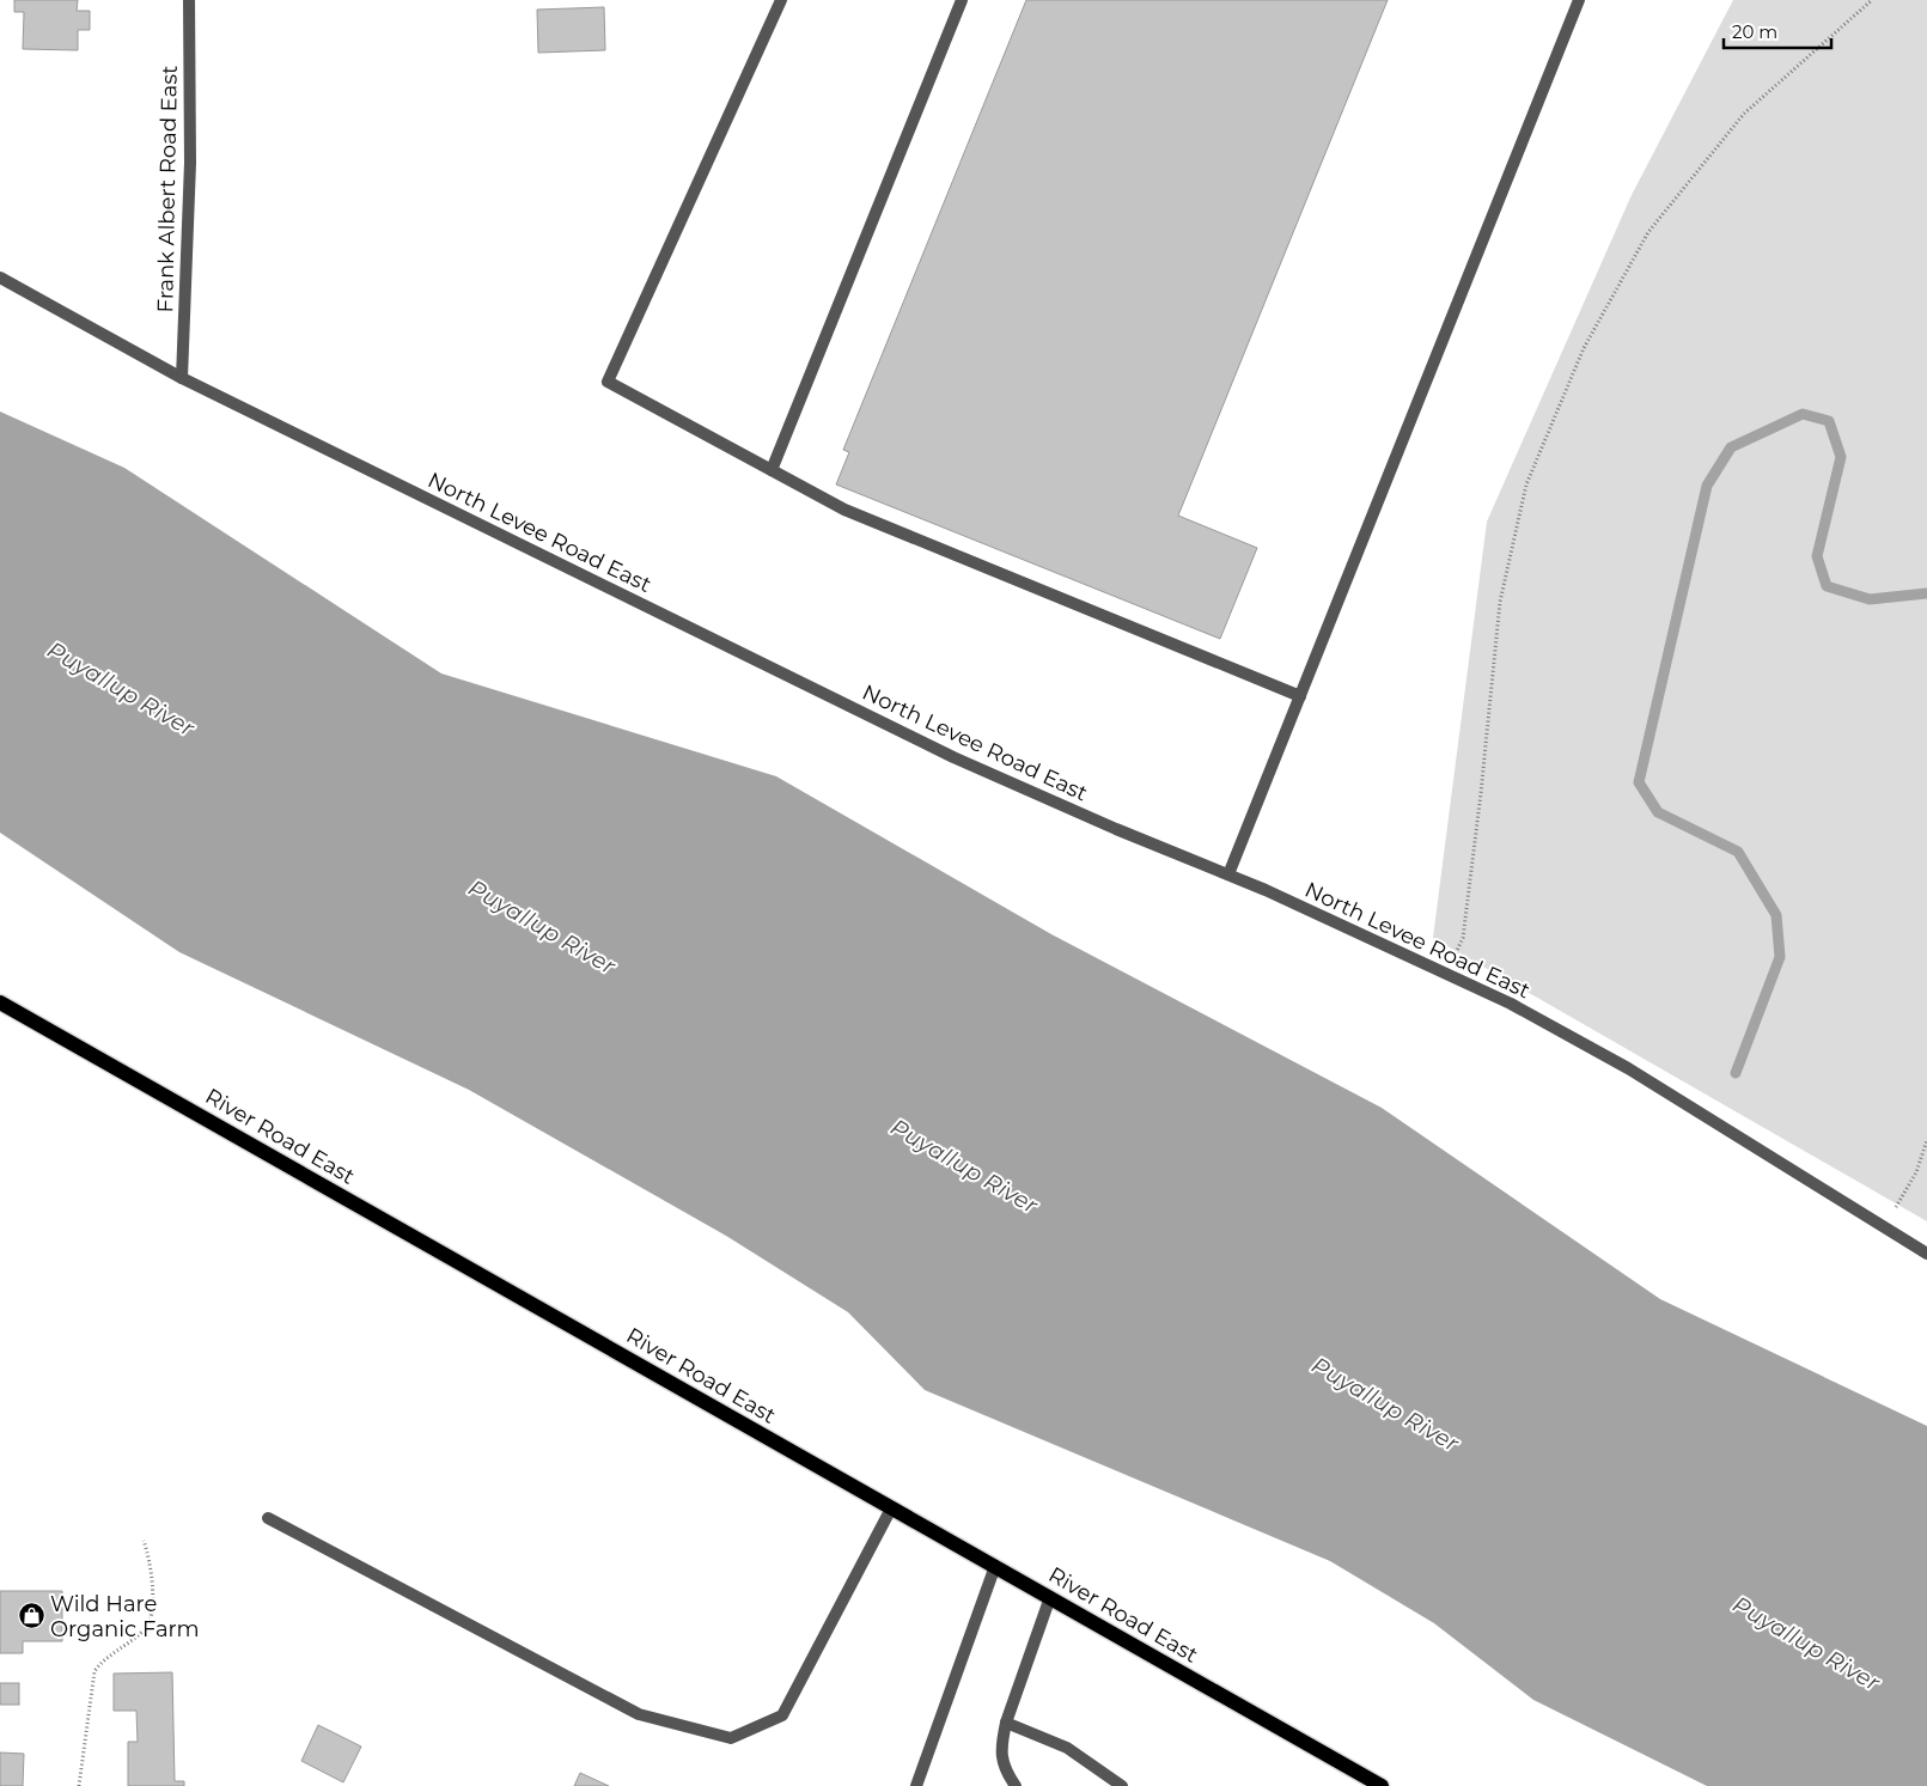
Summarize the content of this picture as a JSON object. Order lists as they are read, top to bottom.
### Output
{
  "streets": {
    "main road": ["River Road East"],
    "street": ["Frank Albert Road East", "North Levee Road East"]
  },
  "crossings": [
    ["Frank Albert Road East", "North Levee Road East"]
  ],
  "water": ["Puyallup River"],
  "places": {
    "shop": ["Wild Hare Organic Farm"]
  },
  "scale_bar": "20 m"
}
